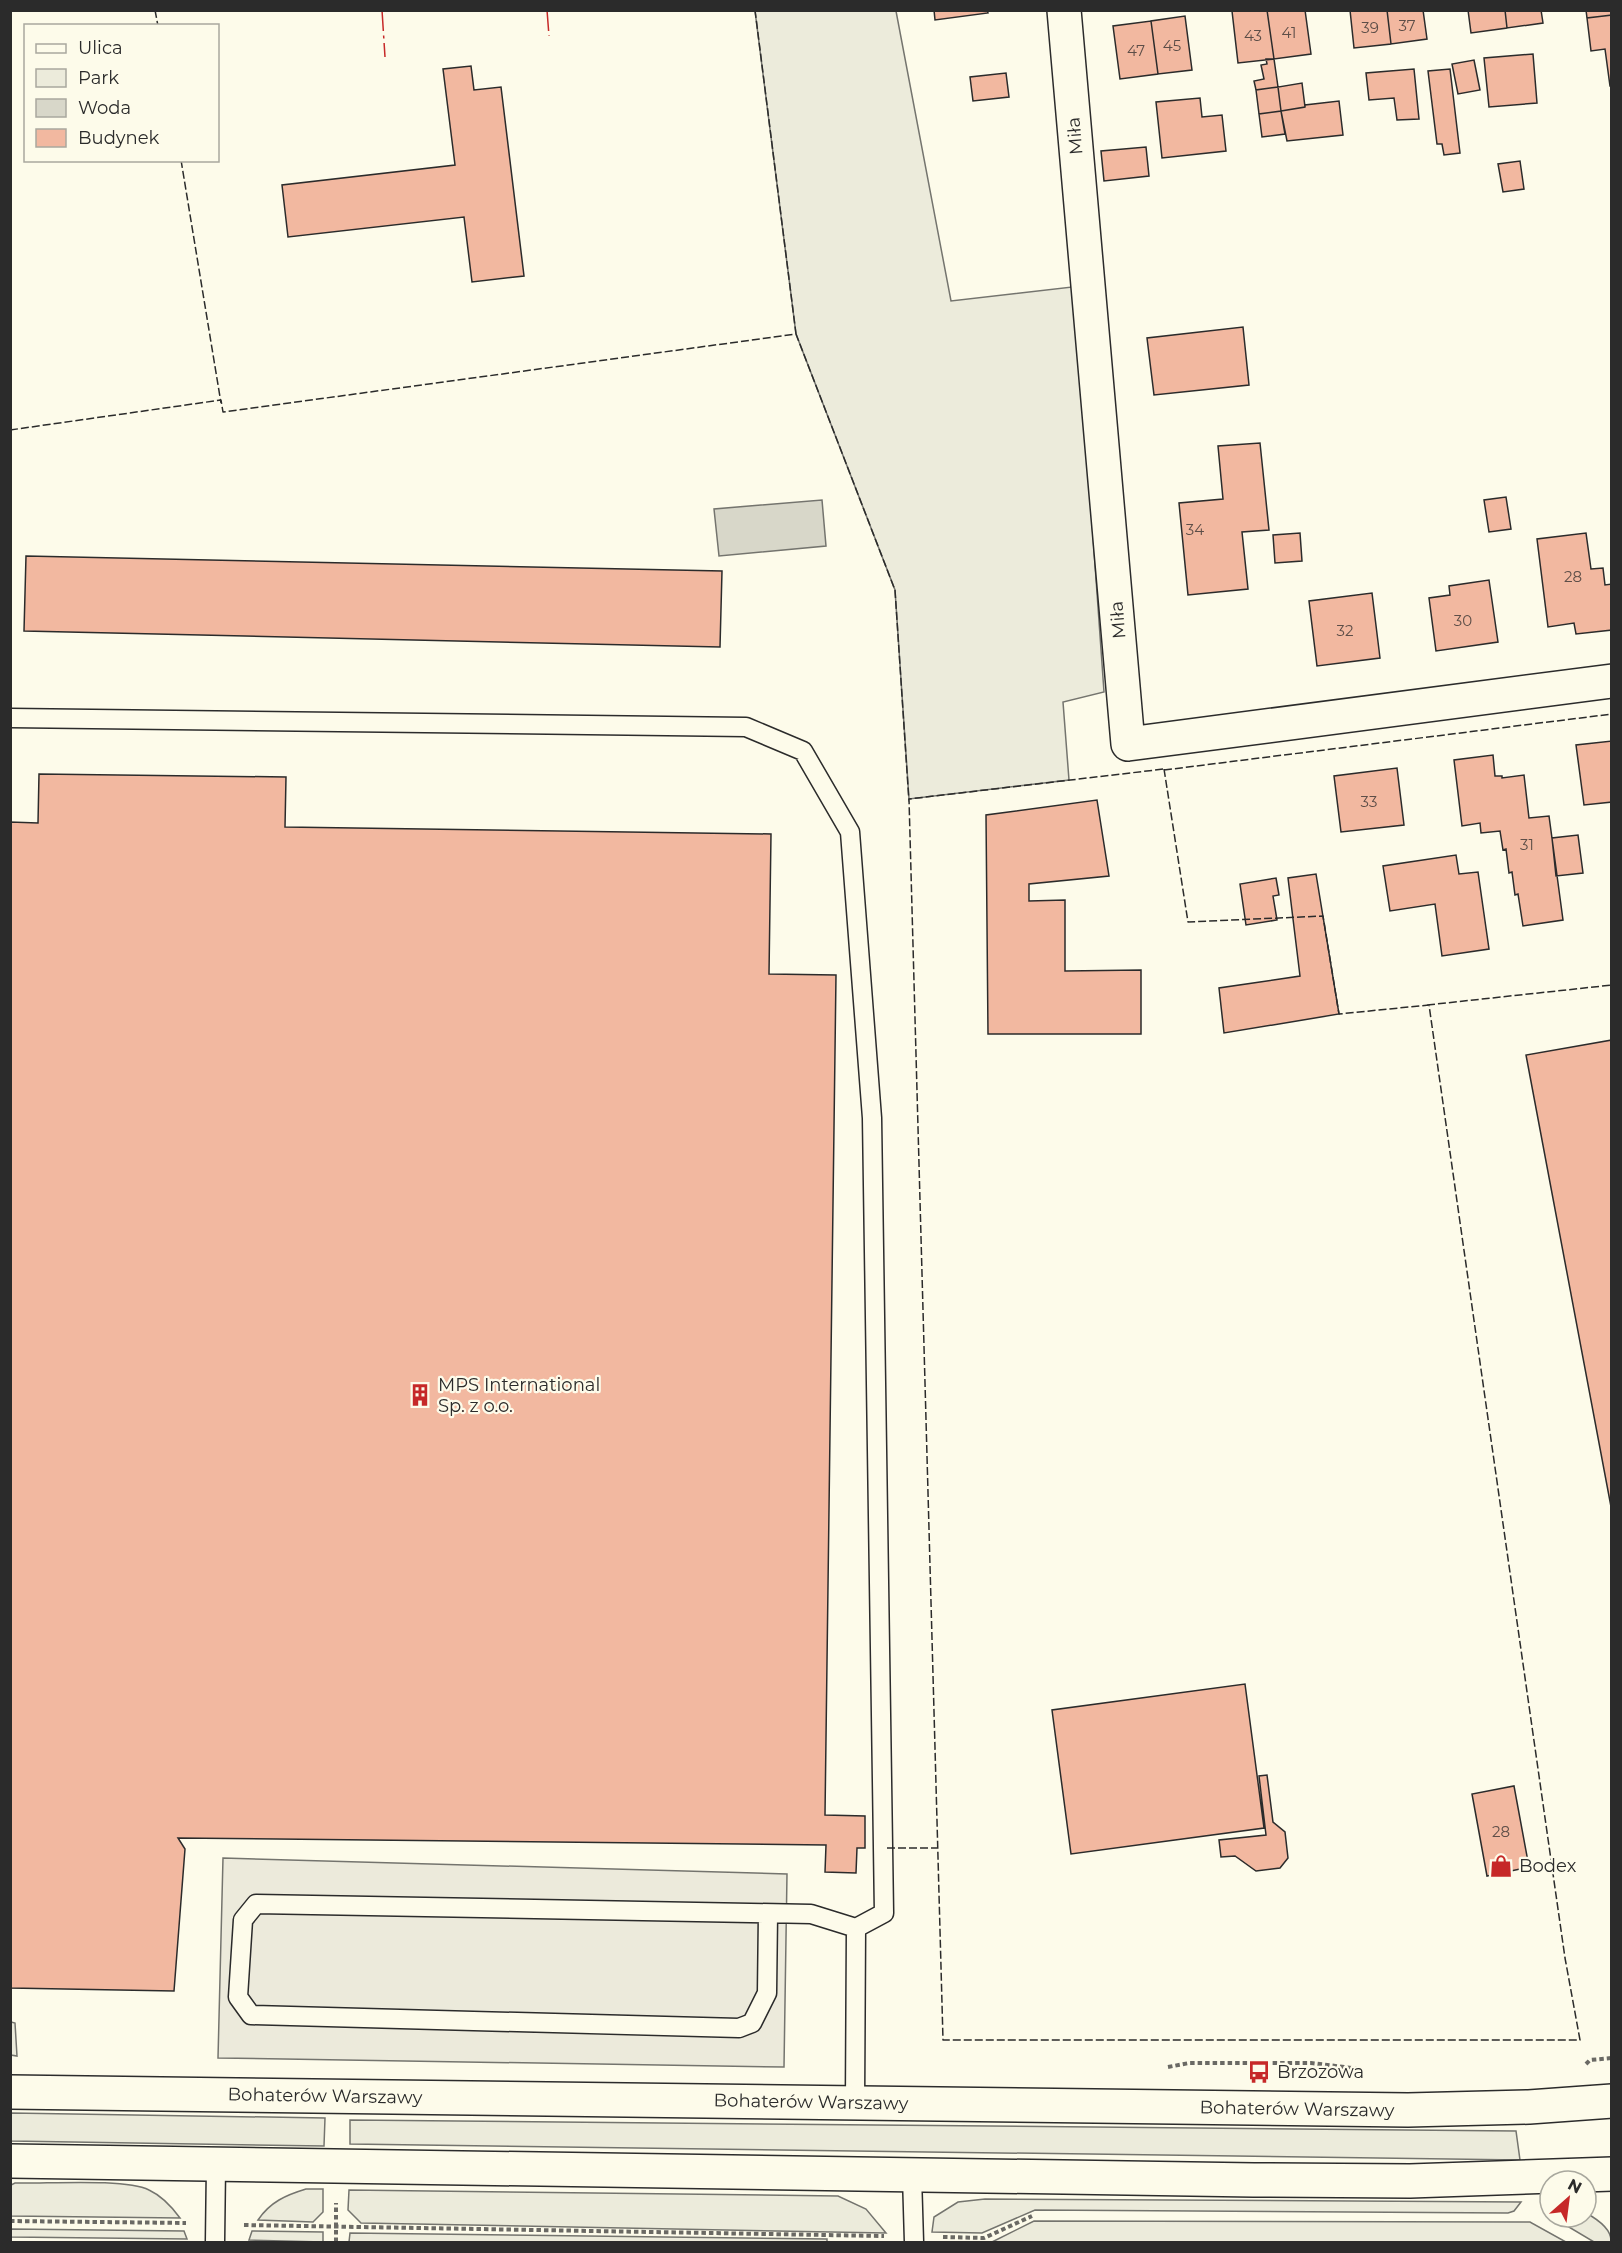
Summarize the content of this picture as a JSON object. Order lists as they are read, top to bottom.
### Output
{
  "streets": {
    "street": ["Miła", "Bohaterów Warszawy"]
  },
  "places": {
    "building": ["MPS International Sp. z o.o."],
    "shop": ["Bodex"],
    "bus stop": ["Brzozowa"]
  },
  "house_numbers": [
    "37",
    "39",
    "41",
    "43",
    "45",
    "47",
    "34",
    "28",
    "30",
    "32",
    "33",
    "31",
    "28"
  ],
  "legend": [
    "Ulica",
    "Park",
    "Woda",
    "Budynek"
  ],
  "north": "top right"
}
